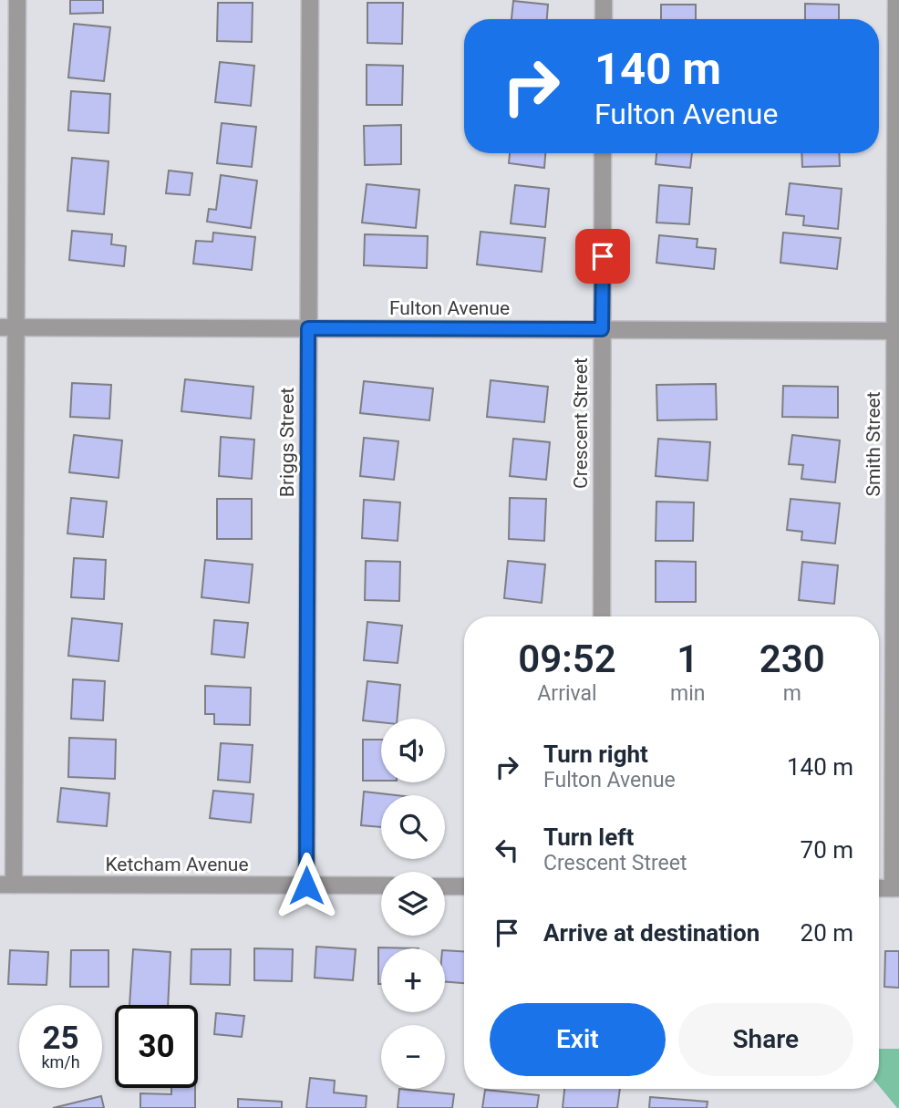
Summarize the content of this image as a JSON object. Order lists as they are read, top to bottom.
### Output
{
  "streets": {
    "street": [
      "Fulton Avenue",
      "Crescent Street",
      "Briggs Street",
      "Smith Street",
      "Ketcham Avenue"
    ]
  },
  "crossings": [
    ["Fulton Avenue", "Crescent Street"],
    ["Fulton Avenue", "Briggs Street"],
    ["Fulton Avenue", "Smith Street"],
    ["Briggs Street", "Ketcham Avenue"]
  ],
  "page": {
    "turn": ["140 m", "Fulton Avenue"],
    "eta": [
      "09:52",
      "Arrival",
      "1",
      "min",
      "230",
      "m"
    ],
    "map_buttons": ["+", "−"],
    "list": [
      {
        "name": "Turn right",
        "note": "Fulton Avenue",
        "value": "140 m"
      },
      {
        "name": "Turn left",
        "note": "Crescent Street",
        "value": "70 m"
      },
      {
        "name": "Arrive at destination",
        "value": "20 m"
      }
    ],
    "buttons": ["Exit", "Share"],
    "speed": "25 km/h",
    "limit": "30"
  }
}
